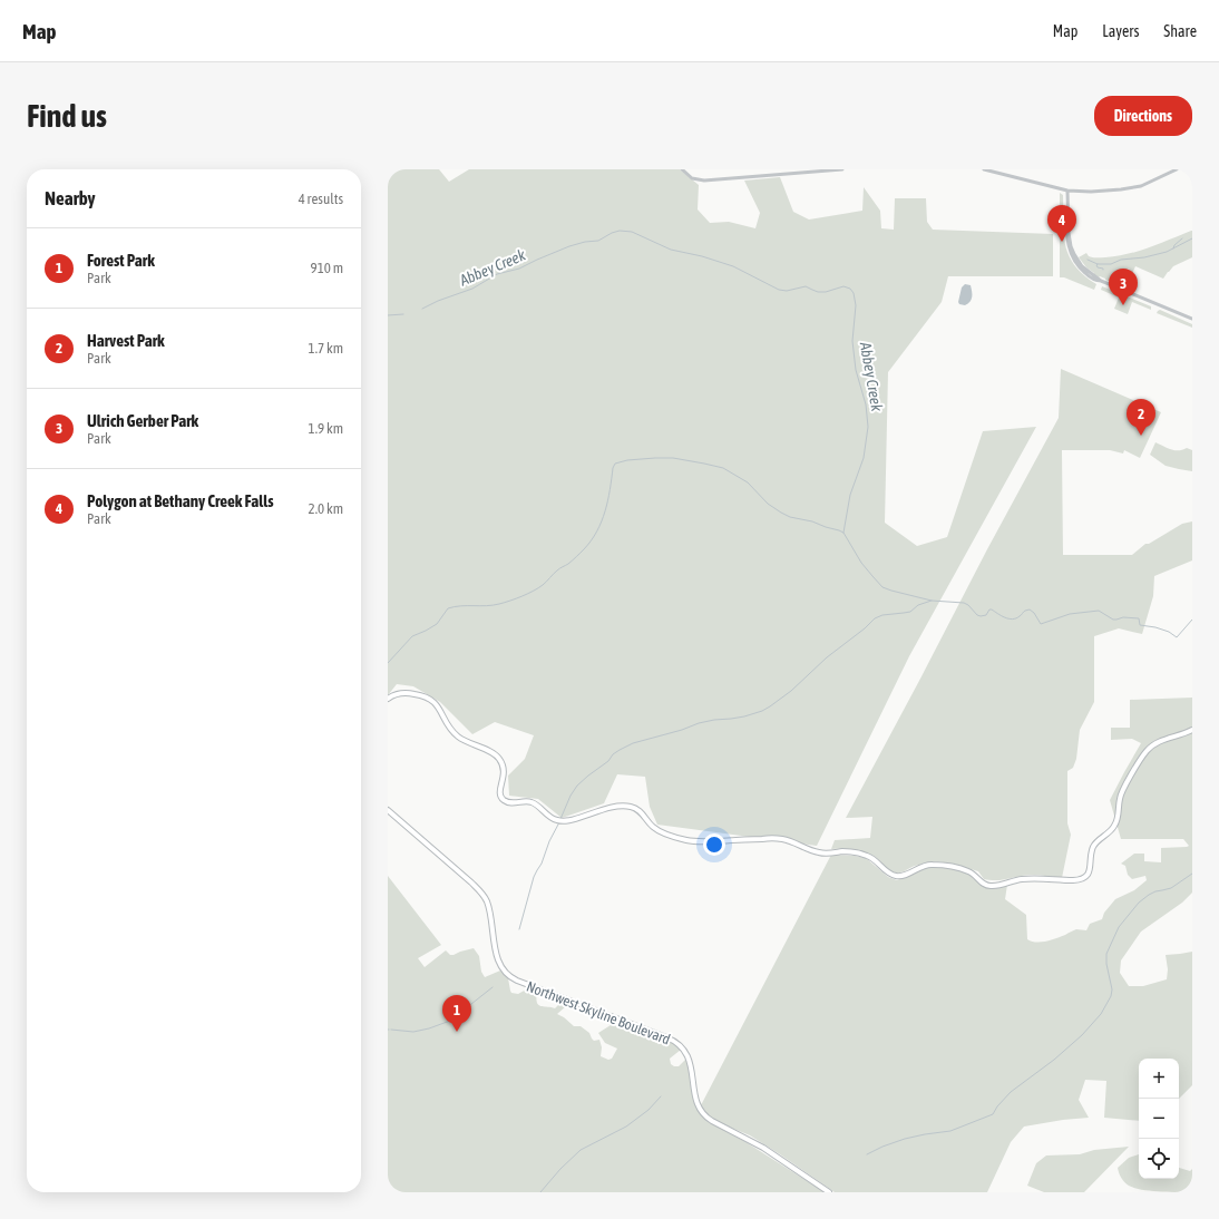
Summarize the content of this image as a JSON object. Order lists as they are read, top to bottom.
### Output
{
  "streets": {
    "main road": ["Northwest Skyline Boulevard"]
  },
  "water": ["Abbey Creek"],
  "page": {
    "header": "Map",
    "nav": ["Map", "Layers", "Share"],
    "buttons": "Directions",
    "title": "Find us",
    "heading": ["Nearby", "4 results"],
    "pins": [
      "4",
      "3",
      "2",
      "1"
    ],
    "list": [
      {
        "mark": "1",
        "name": "Forest Park",
        "note": "Park",
        "value": "910 m"
      },
      {
        "mark": "2",
        "name": "Harvest Park",
        "note": "Park",
        "value": "1.7 km"
      },
      {
        "mark": "3",
        "name": "Ulrich Gerber Park",
        "note": "Park",
        "value": "1.9 km"
      },
      {
        "mark": "4",
        "name": "Polygon at Bethany Creek Falls",
        "note": "Park",
        "value": "2.0 km"
      }
    ],
    "map_buttons": ["+", "−"]
  }
}
